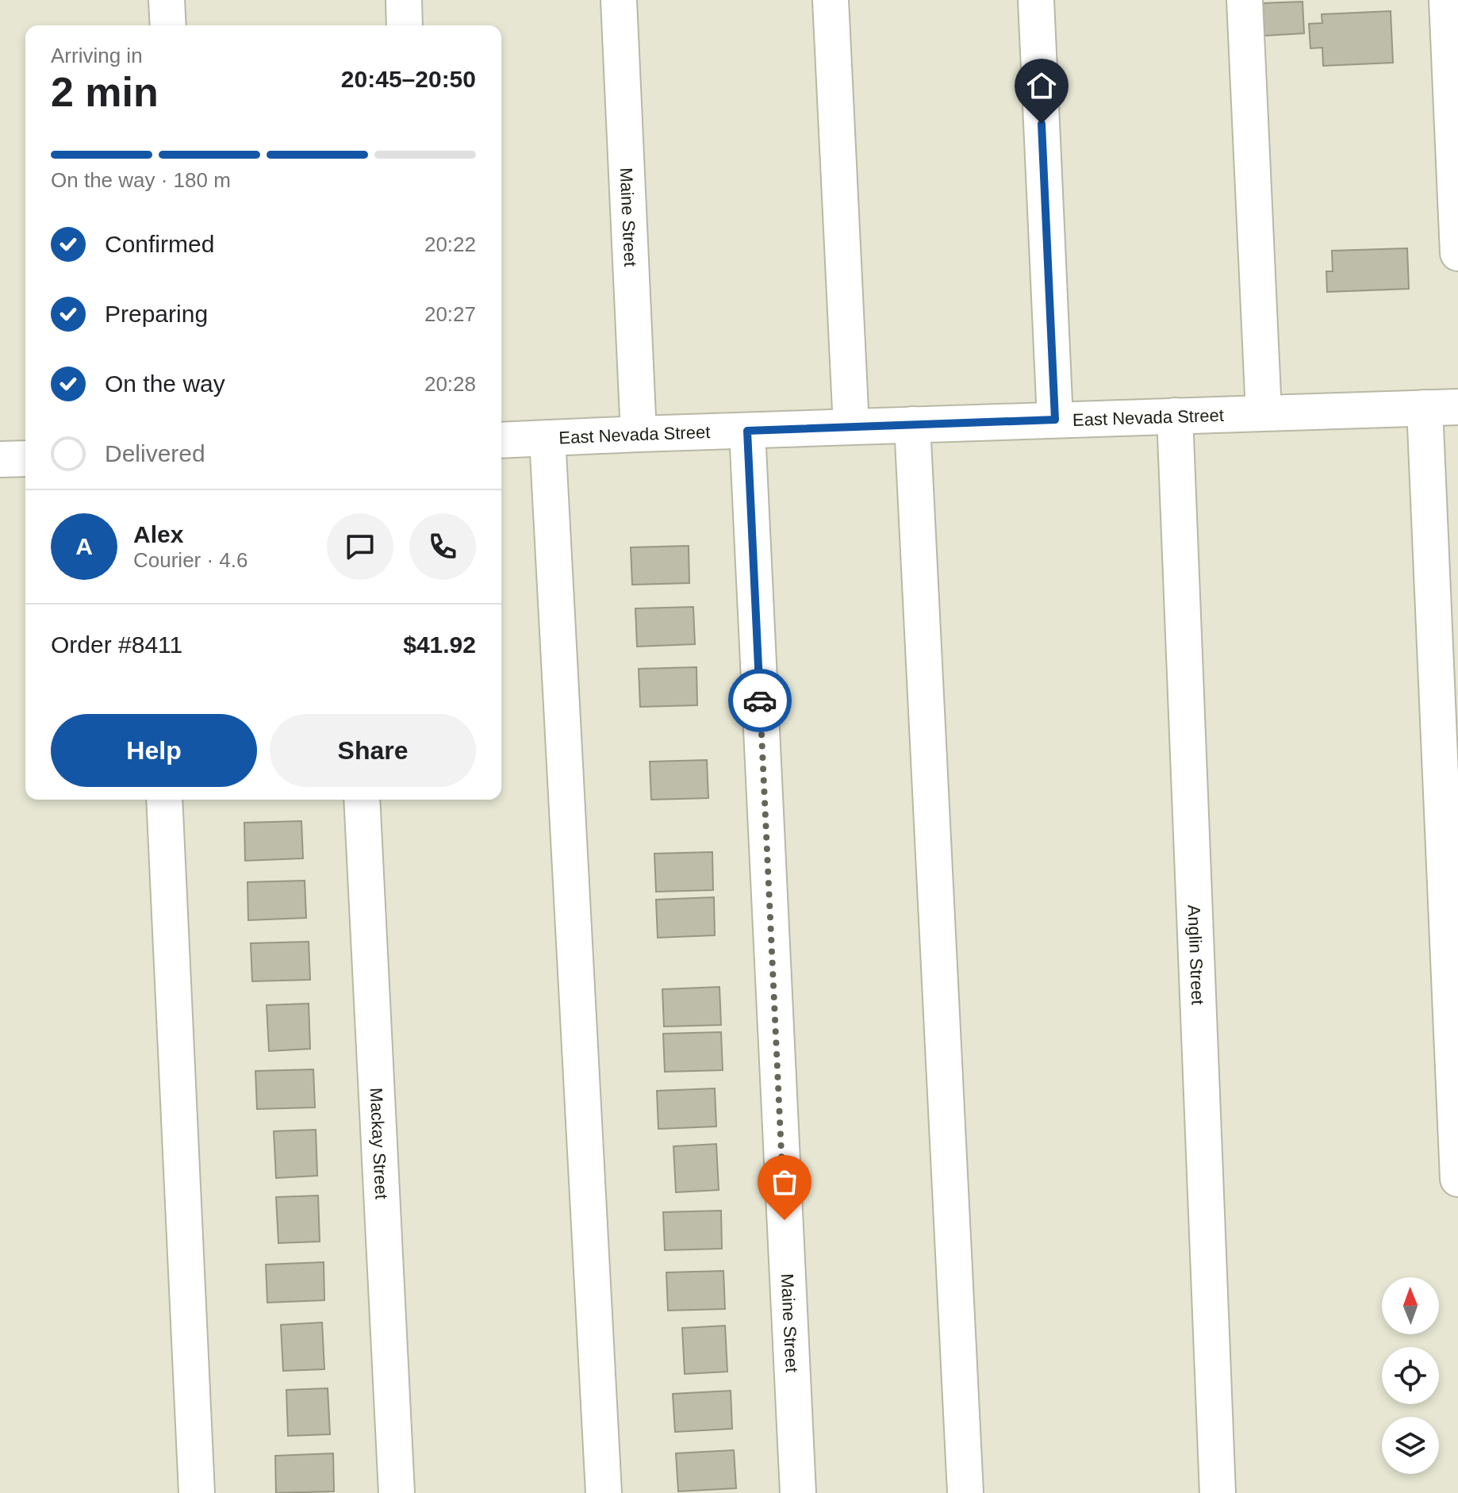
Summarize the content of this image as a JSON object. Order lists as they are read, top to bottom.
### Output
{
  "streets": {
    "street": [
      "Maine Street",
      "East Nevada Street",
      "Anglin Street",
      "Mackay Street"
    ]
  },
  "crossings": [
    ["Maine Street", "East Nevada Street"],
    ["East Nevada Street", "Anglin Street"]
  ],
  "north": "top",
  "page": {
    "heading": ["2 min", "Arriving in", "20:45–20:50"],
    "panel": [
      "Alex",
      "Courier · 4.6",
      "Order #8411",
      "$41.92"
    ],
    "bar": "On the way · 180 m",
    "list": [
      ["Confirmed", "20:22"],
      ["Preparing", "20:27"],
      ["On the way", "20:28"],
      "Delivered"
    ],
    "round": "A",
    "buttons": ["Help", "Share"]
  }
}
